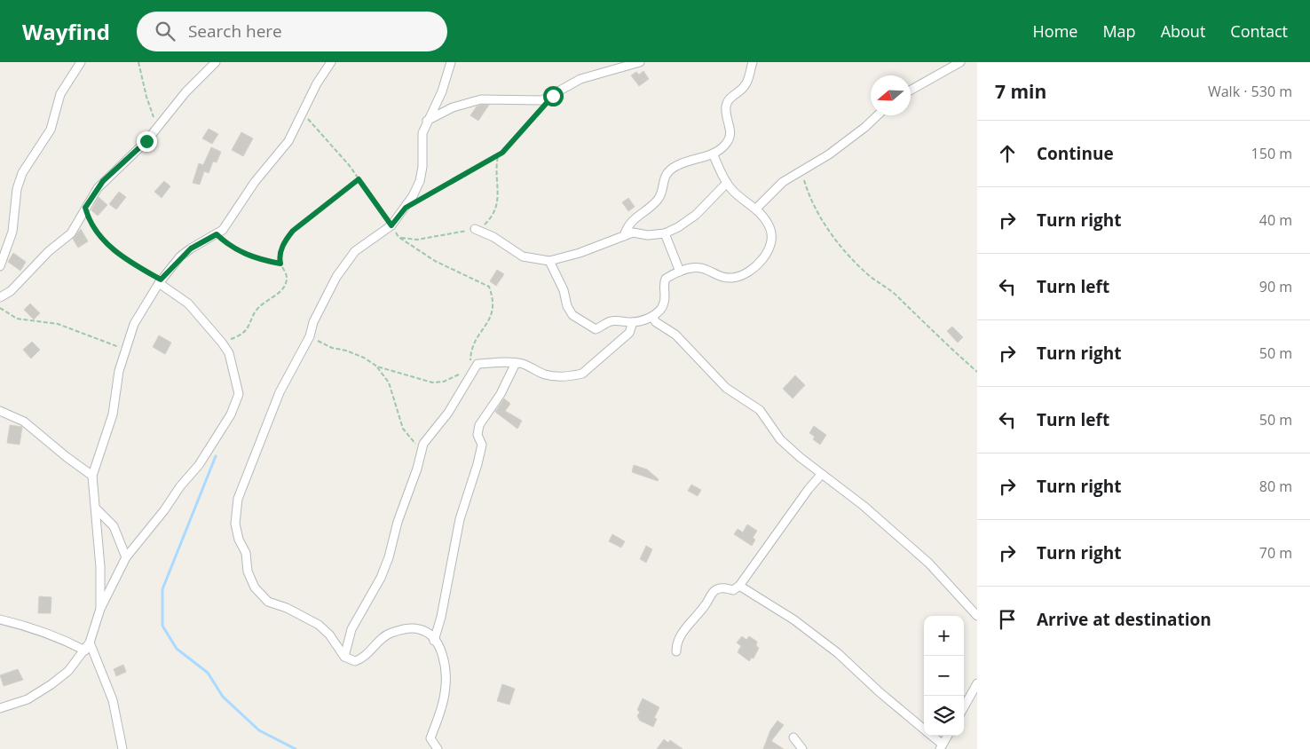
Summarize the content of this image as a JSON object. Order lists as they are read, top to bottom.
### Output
{
  "north": "left",
  "page": {
    "header": "Wayfind",
    "search": "Search here",
    "nav": [
      "Home",
      "Map",
      "About",
      "Contact"
    ],
    "heading": ["7 min", "Walk · 530 m"],
    "list": [
      ["Continue", "150 m"],
      ["Turn right", "40 m"],
      ["Turn left", "90 m"],
      ["Turn right", "50 m"],
      ["Turn left", "50 m"],
      ["Turn right", "80 m"],
      ["Turn right", "70 m"],
      "Arrive at destination"
    ],
    "map_buttons": ["+", "−"]
  }
}
